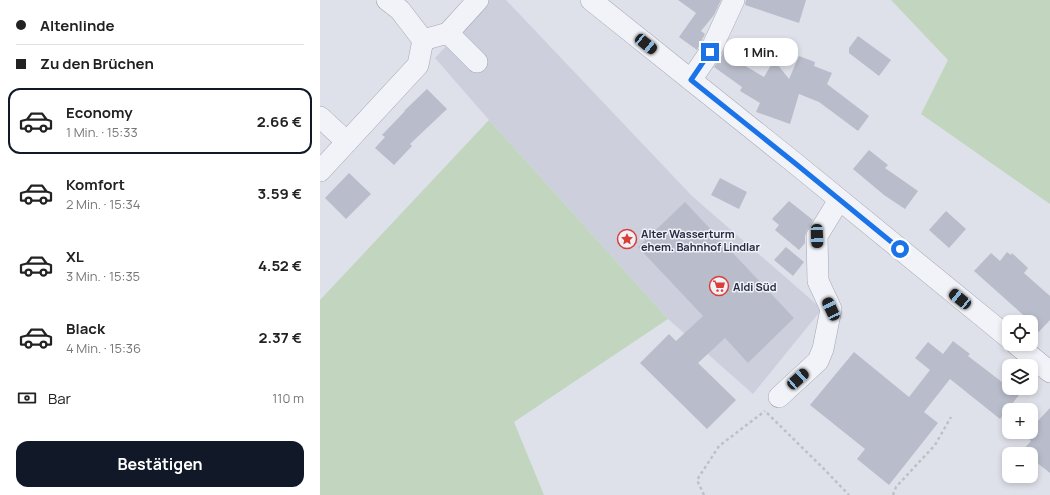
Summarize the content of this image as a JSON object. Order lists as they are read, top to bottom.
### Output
{
  "places": {
    "place": ["Alter Wasserturm ehem. Bahnhof Lindlar"],
    "supermarket": ["Aldi Süd"]
  },
  "page": {
    "banner": ["Altenlinde", "Zu den Brüchen"],
    "bubble": "1 Min.",
    "list": [
      {
        "name": "Economy",
        "note": "1 Min. · 15:33",
        "value": "2.66 €"
      },
      {
        "name": "Komfort",
        "note": "2 Min. · 15:34",
        "value": "3.59 €"
      },
      {
        "name": "XL",
        "note": "3 Min. · 15:35",
        "value": "4.52 €"
      },
      {
        "name": "Black",
        "note": "4 Min. · 15:36",
        "value": "2.37 €"
      }
    ],
    "map_buttons": ["+", "−"],
    "pay": ["Bar", "110 m"],
    "buttons": "Bestätigen"
  }
}
